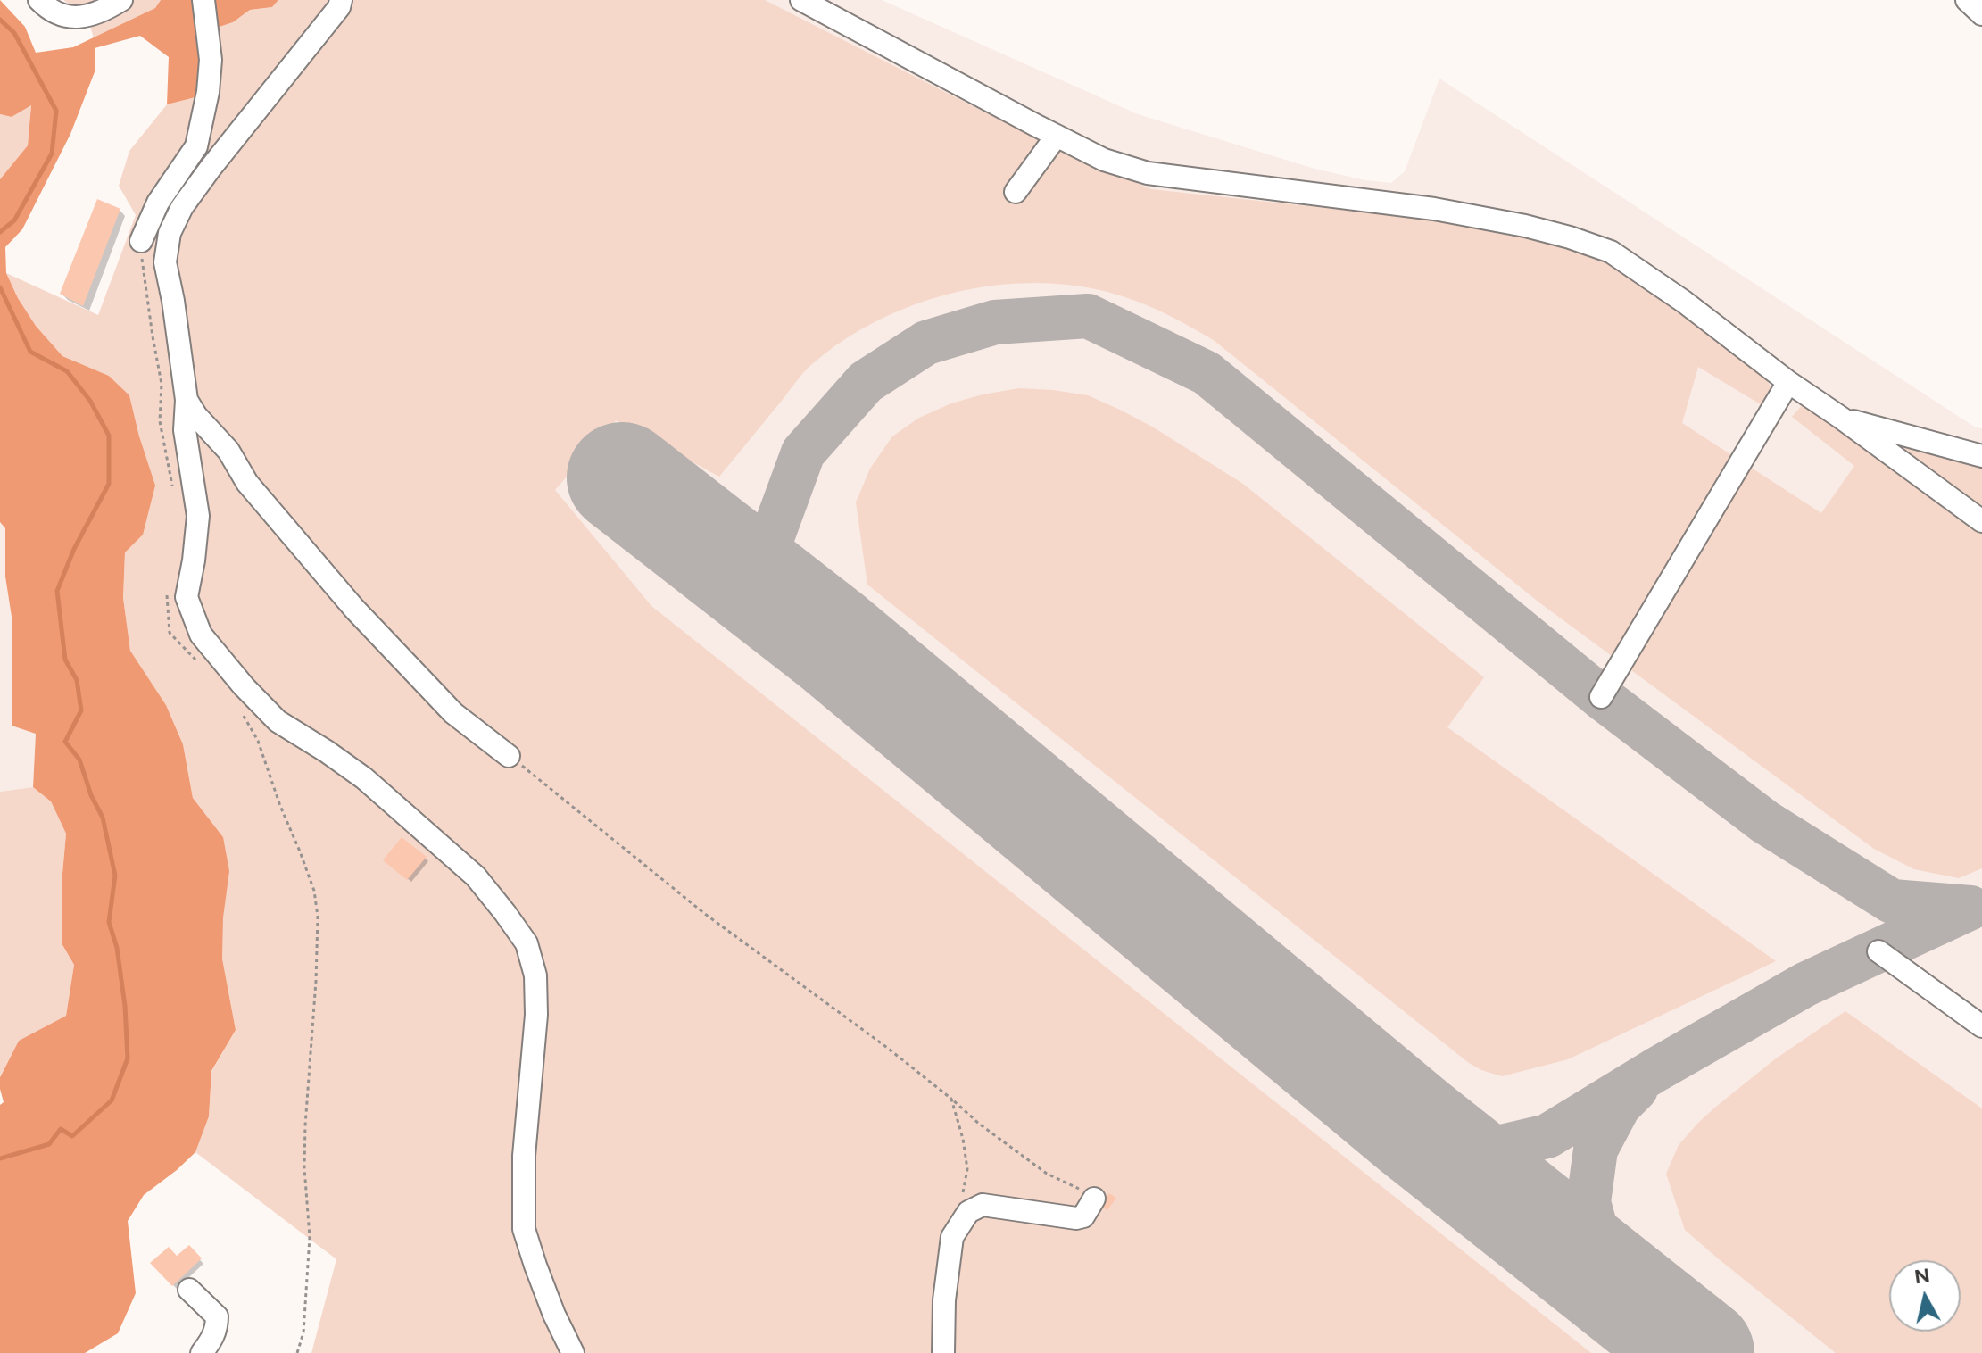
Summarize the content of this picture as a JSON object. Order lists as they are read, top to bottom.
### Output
{
  "north": "top"
}
